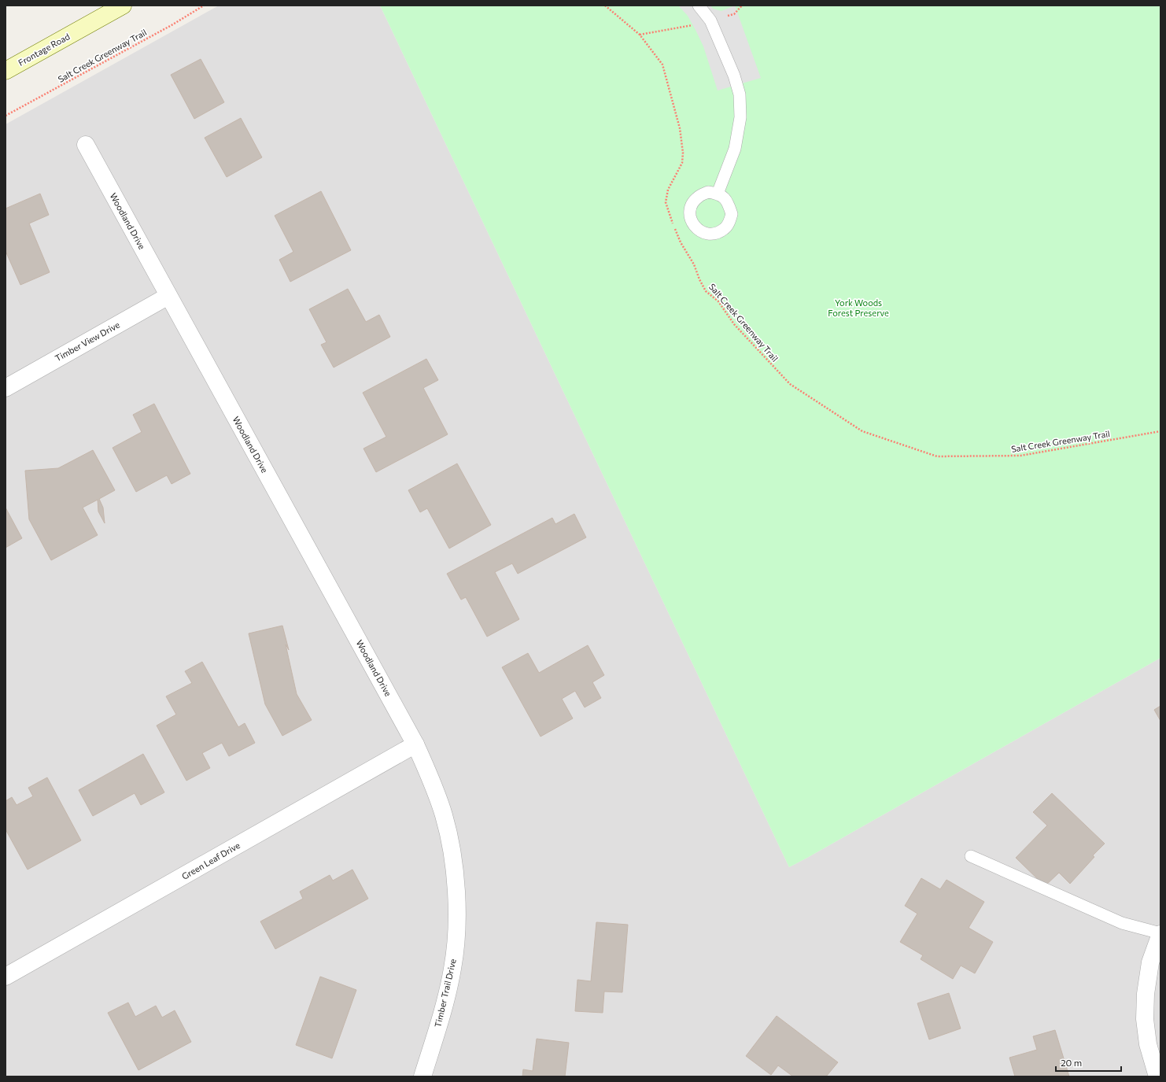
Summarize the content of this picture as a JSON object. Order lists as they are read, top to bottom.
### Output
{
  "streets": {
    "street": [
      "Frontage Road",
      "Woodland Drive",
      "Timber View Drive",
      "Green Leaf Drive",
      "Timber Trail Drive"
    ],
    "path": ["Salt Creek Greenway Trail"]
  },
  "crossings": [
    ["Woodland Drive", "Timber View Drive"],
    ["Woodland Drive", "Green Leaf Drive"],
    ["Woodland Drive", "Timber Trail Drive"],
    ["Green Leaf Drive", "Timber Trail Drive"]
  ],
  "parks": ["York Woods Forest Preserve"],
  "scale_bar": "20 m"
}
